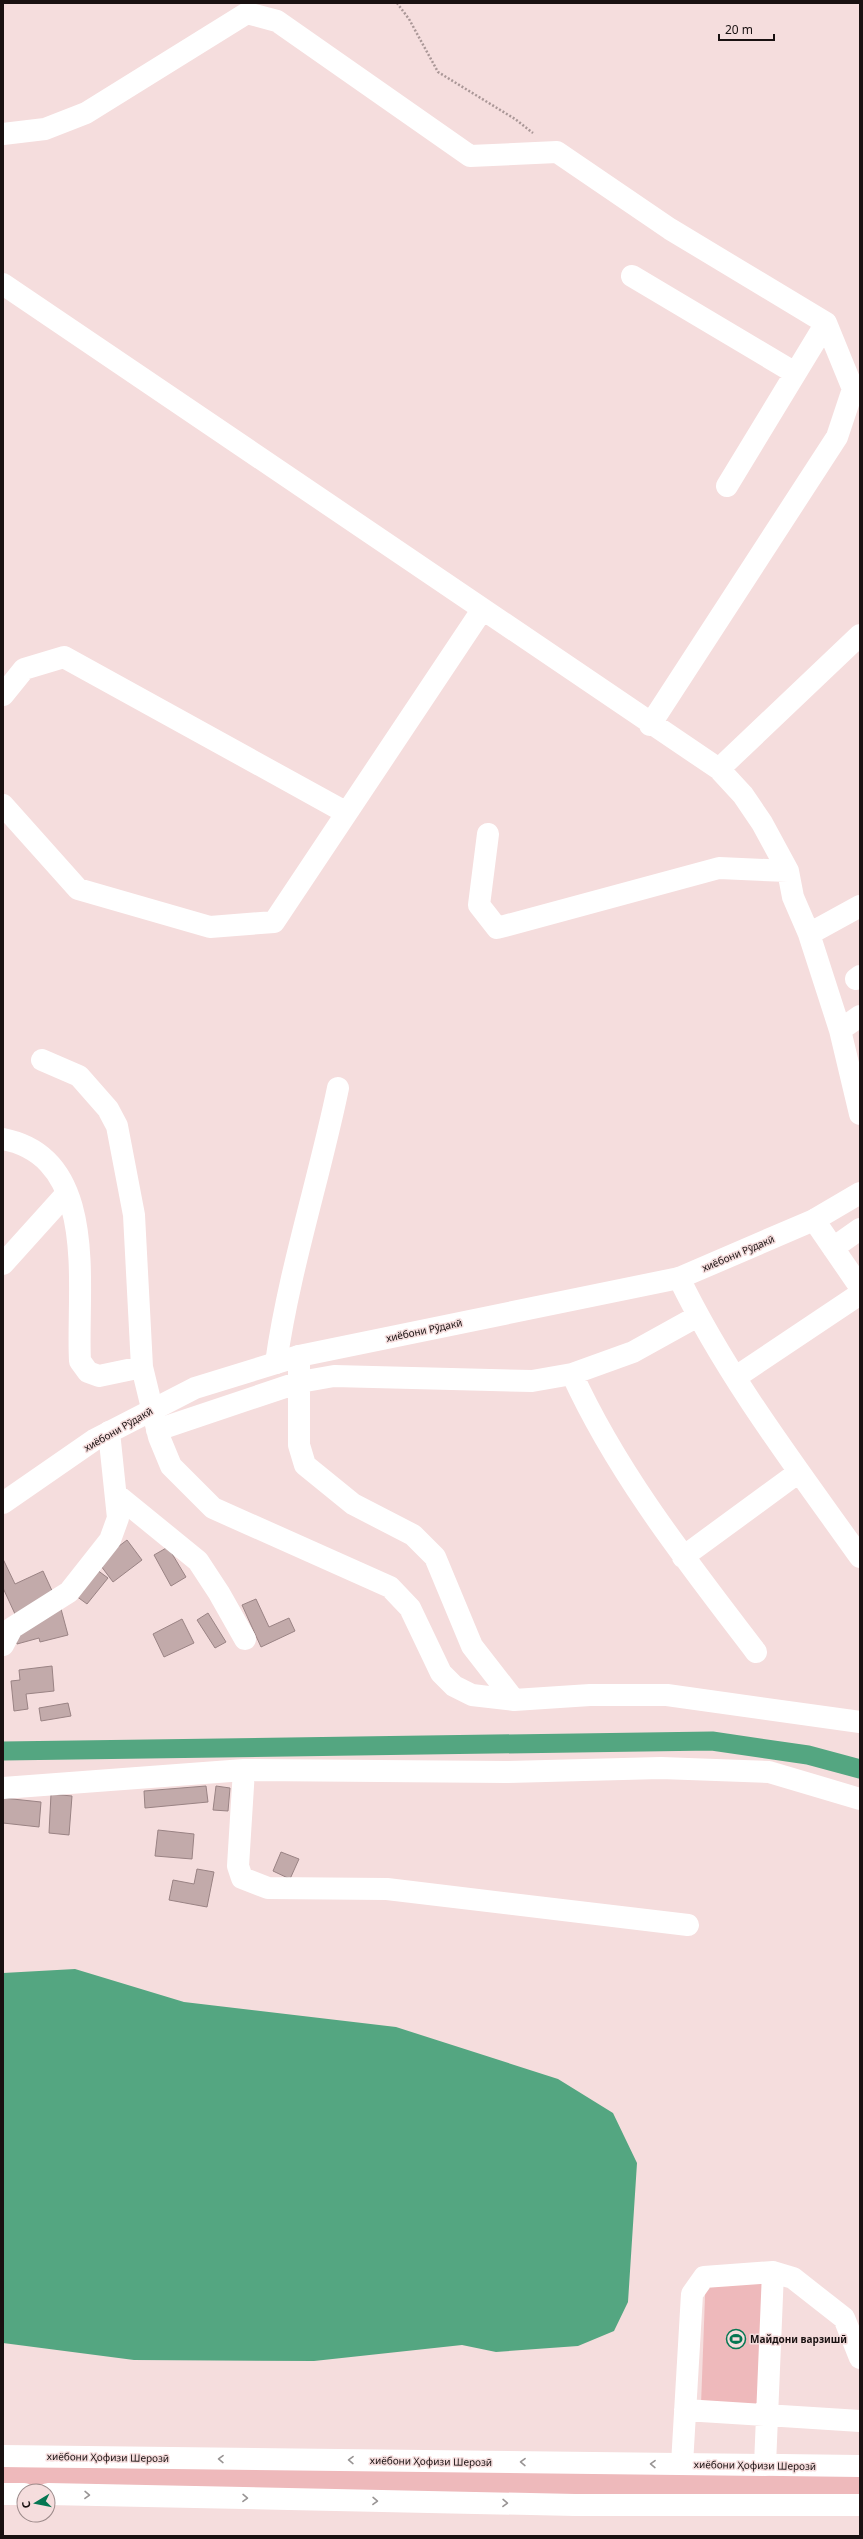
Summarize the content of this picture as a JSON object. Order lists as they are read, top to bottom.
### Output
{
  "streets": {
    "main road": ["хиёбони Рӯдакӣ", "хиёбони Ҳофизи Шерозӣ"]
  },
  "places": {
    "sports": ["Майдони варзишӣ"]
  },
  "scale_bar": "20 m",
  "north": "left"
}
